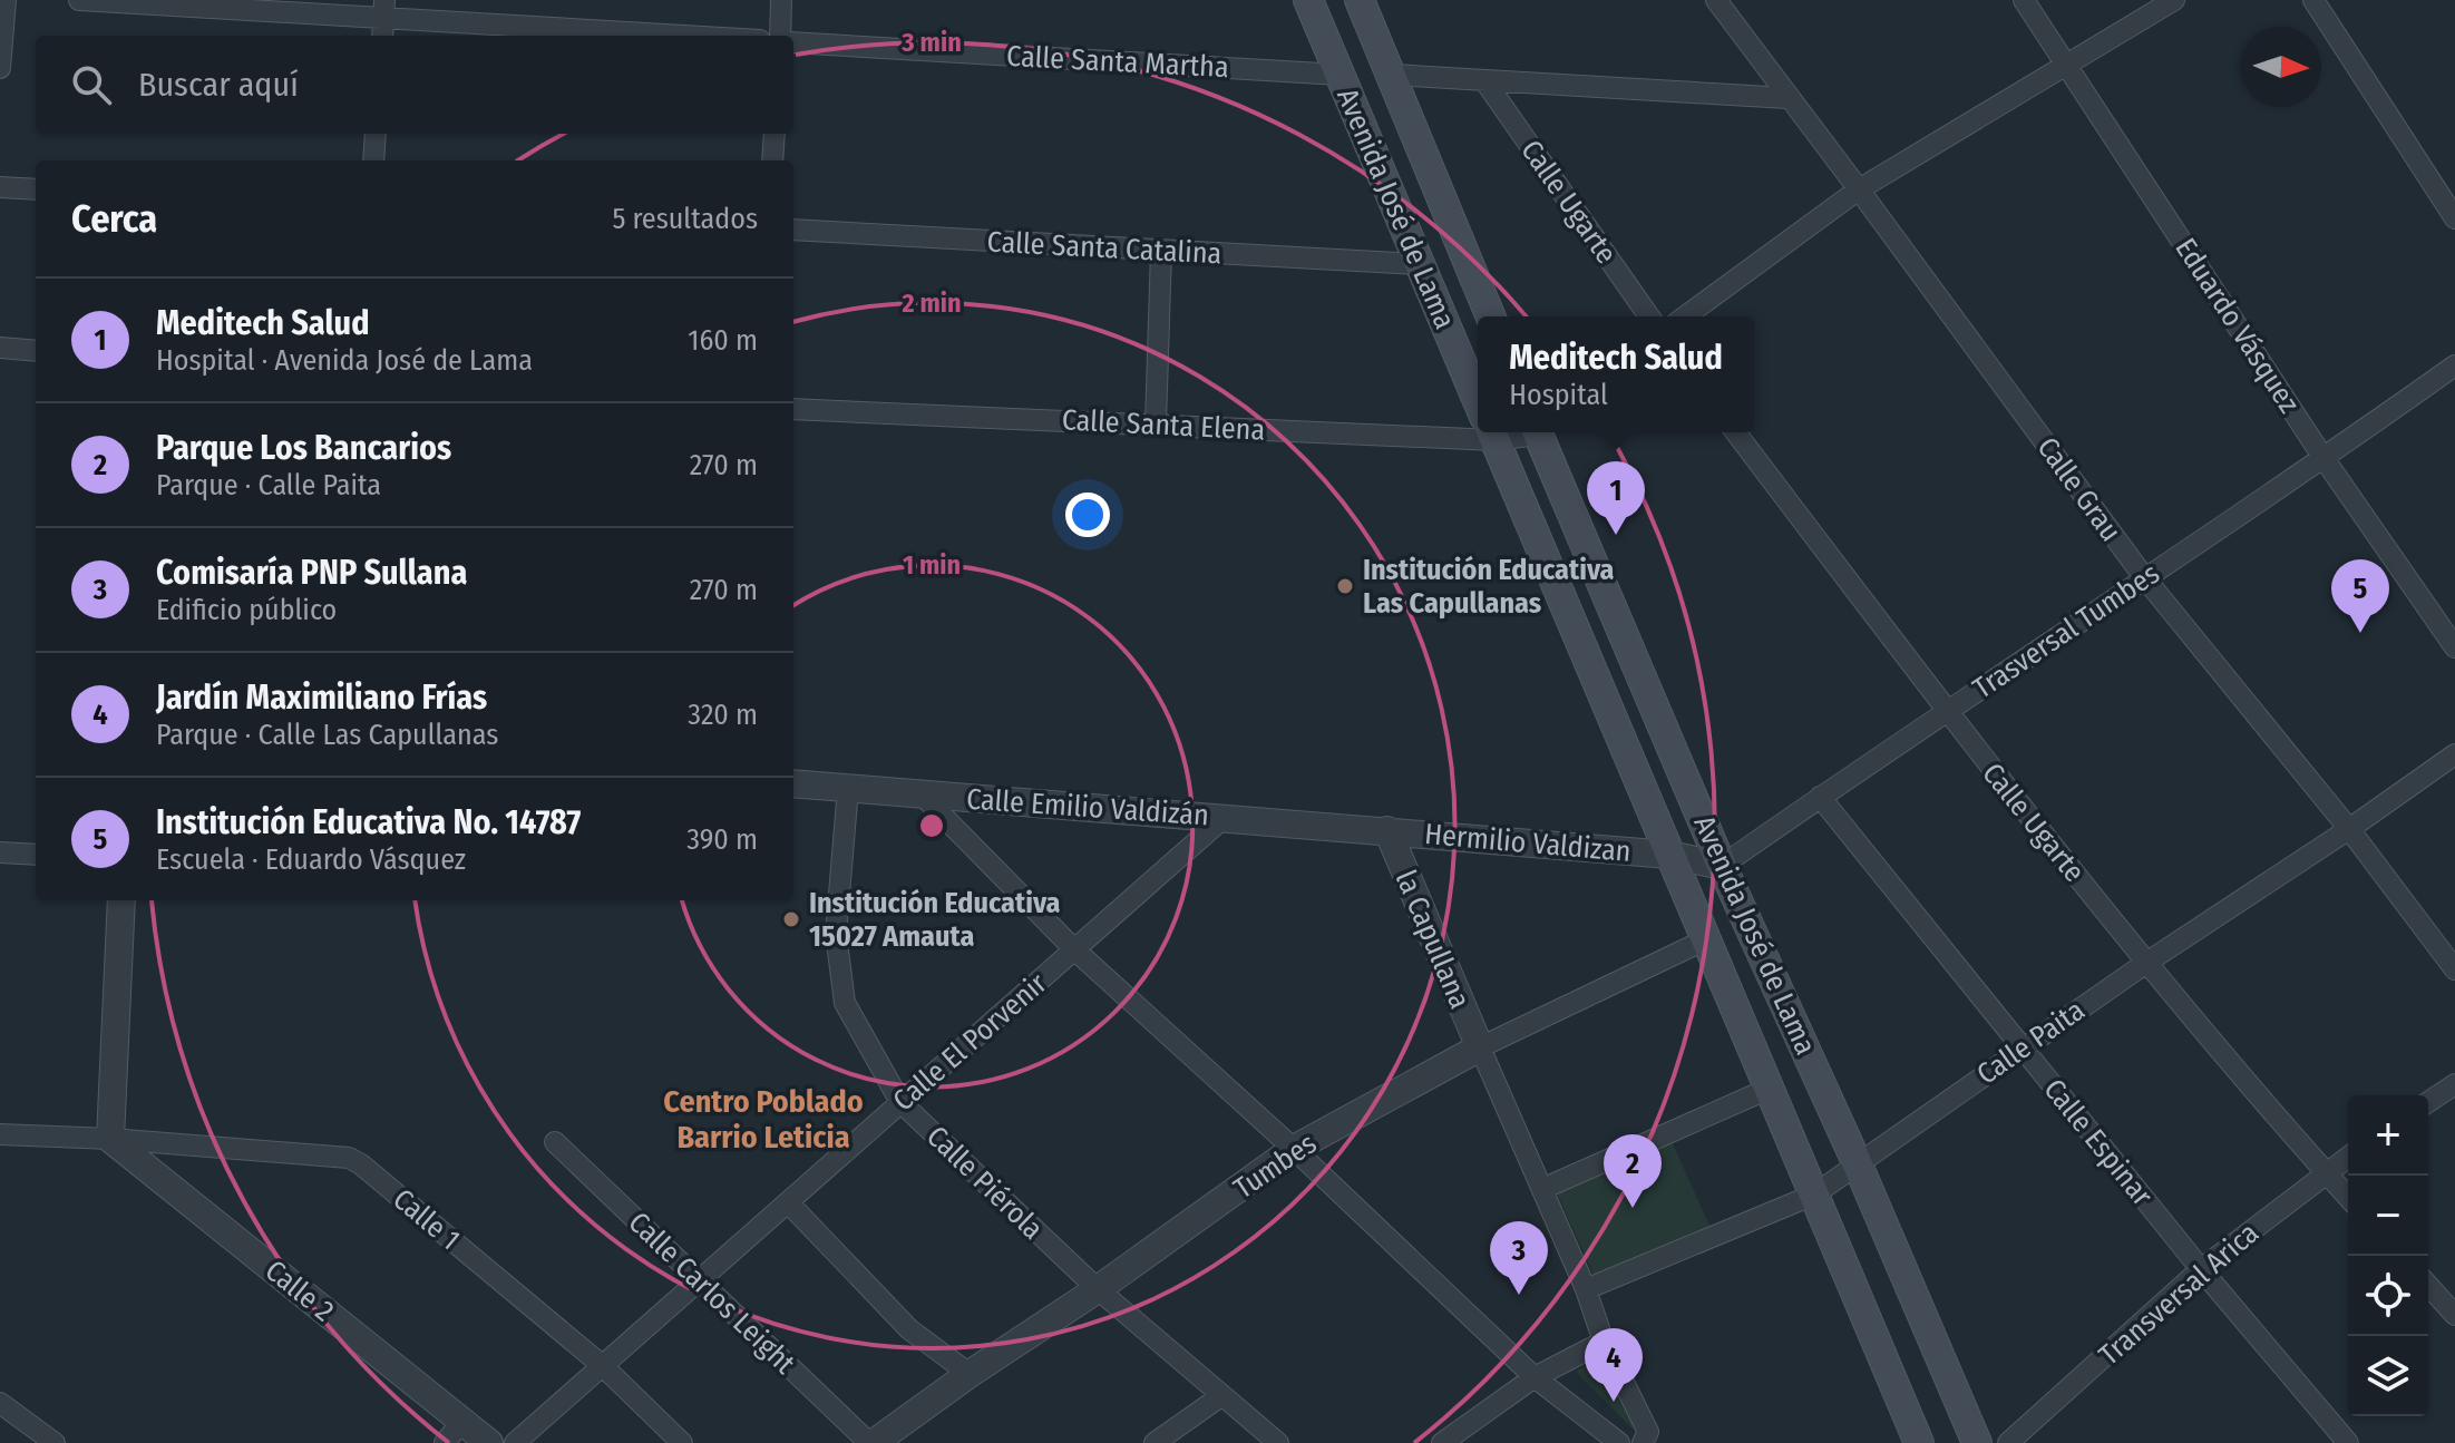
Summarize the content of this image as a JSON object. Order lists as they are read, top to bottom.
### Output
{
  "streets": {
    "main road": ["Avenida José de Lama"],
    "street": [
      "Calle Santa Martha",
      "Calle Ugarte",
      "Calle Santa Catalina",
      "Eduardo Vásquez",
      "Calle Santa Elena",
      "Calle Grau",
      "Trasversal Tumbes",
      "Calle Emilio Valdizán",
      "Hermilio Valdizan",
      "la Capullana",
      "Calle El Porvenir",
      "Calle Paita",
      "Calle Espinar",
      "Tumbes",
      "Calle Piérola",
      "Calle 1",
      "Calle 2",
      "Calle Carlos Leight",
      "Transversal Arica"
    ]
  },
  "crossings": [
    ["Calle Santa Martha", "Avenida José de Lama"],
    ["Calle Ugarte", "Trasversal Tumbes"],
    ["Calle Ugarte", "Calle Paita"],
    ["Calle Ugarte", "Transversal Arica"],
    ["Avenida José de Lama", "Calle Santa Catalina"],
    ["Avenida José de Lama", "Trasversal Tumbes"],
    ["Avenida José de Lama", "Hermilio Valdizan"],
    ["Avenida José de Lama", "Calle Paita"],
    ["Avenida José de Lama", "Tumbes"],
    ["Eduardo Vásquez", "Trasversal Tumbes"],
    ["Calle Grau", "Trasversal Tumbes"],
    ["Calle Grau", "Calle Paita"],
    ["Trasversal Tumbes", "Calle Espinar"],
    ["Calle Emilio Valdizán", "Hermilio Valdizan"],
    ["Calle Emilio Valdizán", "la Capullana"],
    ["Calle Emilio Valdizán", "Calle El Porvenir"],
    ["Calle Emilio Valdizán", "Calle Piérola"],
    ["Hermilio Valdizan", "la Capullana"],
    ["la Capullana", "Tumbes"],
    ["Calle El Porvenir", "Calle Piérola"],
    ["Calle El Porvenir", "Calle 1"],
    ["Calle El Porvenir", "Calle Carlos Leight"],
    ["Calle Paita", "Calle Espinar"],
    ["Calle Espinar", "Transversal Arica"],
    ["Tumbes", "Calle Piérola"],
    ["Tumbes", "Calle Carlos Leight"],
    ["Calle 1", "Calle 2"]
  ],
  "districts": ["Centro Poblado Barrio Leticia"],
  "places": ["Institución Educativa Las Capullanas", "Institución Educativa 15027 Amauta"],
  "north": "right",
  "page": {
    "search": "Buscar aquí",
    "heading": ["Cerca", "5 resultados"],
    "list": [
      {
        "mark": "1",
        "name": "Meditech Salud",
        "note": "Hospital · Avenida José de Lama",
        "value": "160 m"
      },
      {
        "mark": "2",
        "name": "Parque Los Bancarios",
        "note": "Parque · Calle Paita",
        "value": "270 m"
      },
      {
        "mark": "3",
        "name": "Comisaría PNP Sullana",
        "note": "Edificio público",
        "value": "270 m"
      },
      {
        "mark": "4",
        "name": "Jardín Maximiliano Frías",
        "note": "Parque · Calle Las Capullanas",
        "value": "320 m"
      },
      {
        "mark": "5",
        "name": "Institución Educativa No. 14787",
        "note": "Escuela · Eduardo Vásquez",
        "value": "390 m"
      }
    ],
    "popup": ["Meditech Salud", "Hospital"],
    "pins": [
      "1",
      "5",
      "2",
      "3",
      "4"
    ],
    "map_buttons": ["+", "−"]
  },
  "rings": ["3 min", "2 min", "1 min"]
}
